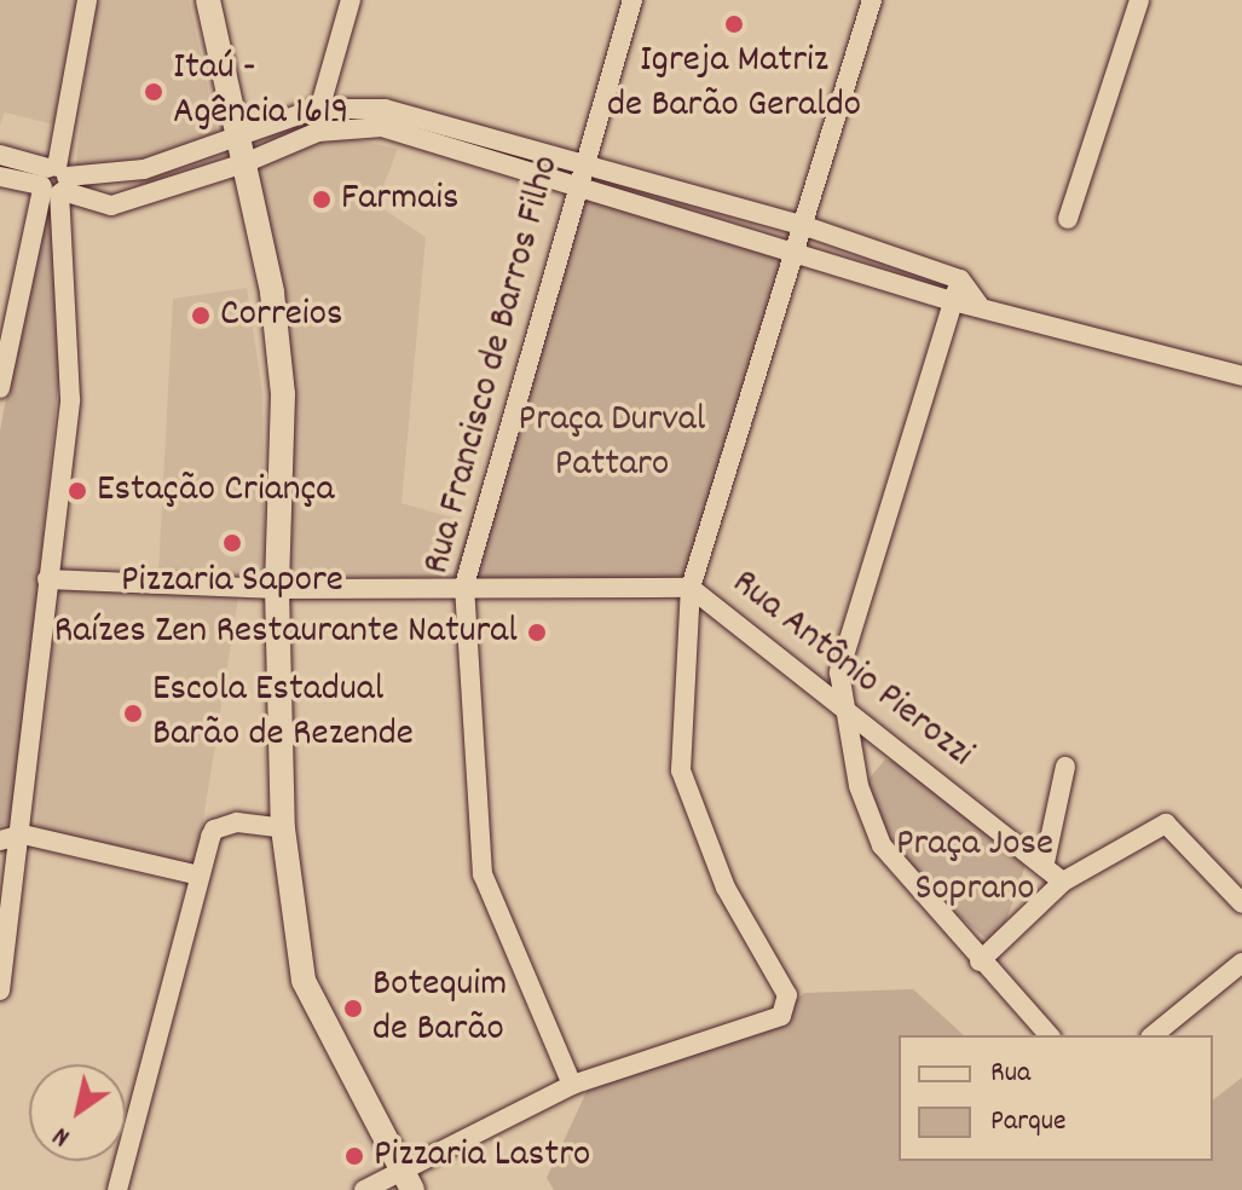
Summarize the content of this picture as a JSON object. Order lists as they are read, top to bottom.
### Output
{
  "streets": {
    "street": ["Rua Francisco de Barros Filho", "Rua Antônio Pierozzi"]
  },
  "crossings": [
    ["Rua Francisco de Barros Filho", "Rua Antônio Pierozzi"]
  ],
  "parks": ["Praça Durval Pattaro", "Praça Jose Soprano"],
  "places": [
    "Igreja Matriz de Barão Geraldo",
    "Itaú - Agência 1619",
    "Farmais",
    "Correios",
    "Estação Criança",
    "Pizzaria Sapore",
    "Raízes Zen Restaurante Natural",
    "Escola Estadual Barão de Rezende",
    "Botequim de Barão",
    "Pizzaria Lastro"
  ],
  "legend": ["Rua", "Parque"],
  "north": "bottom left"
}
